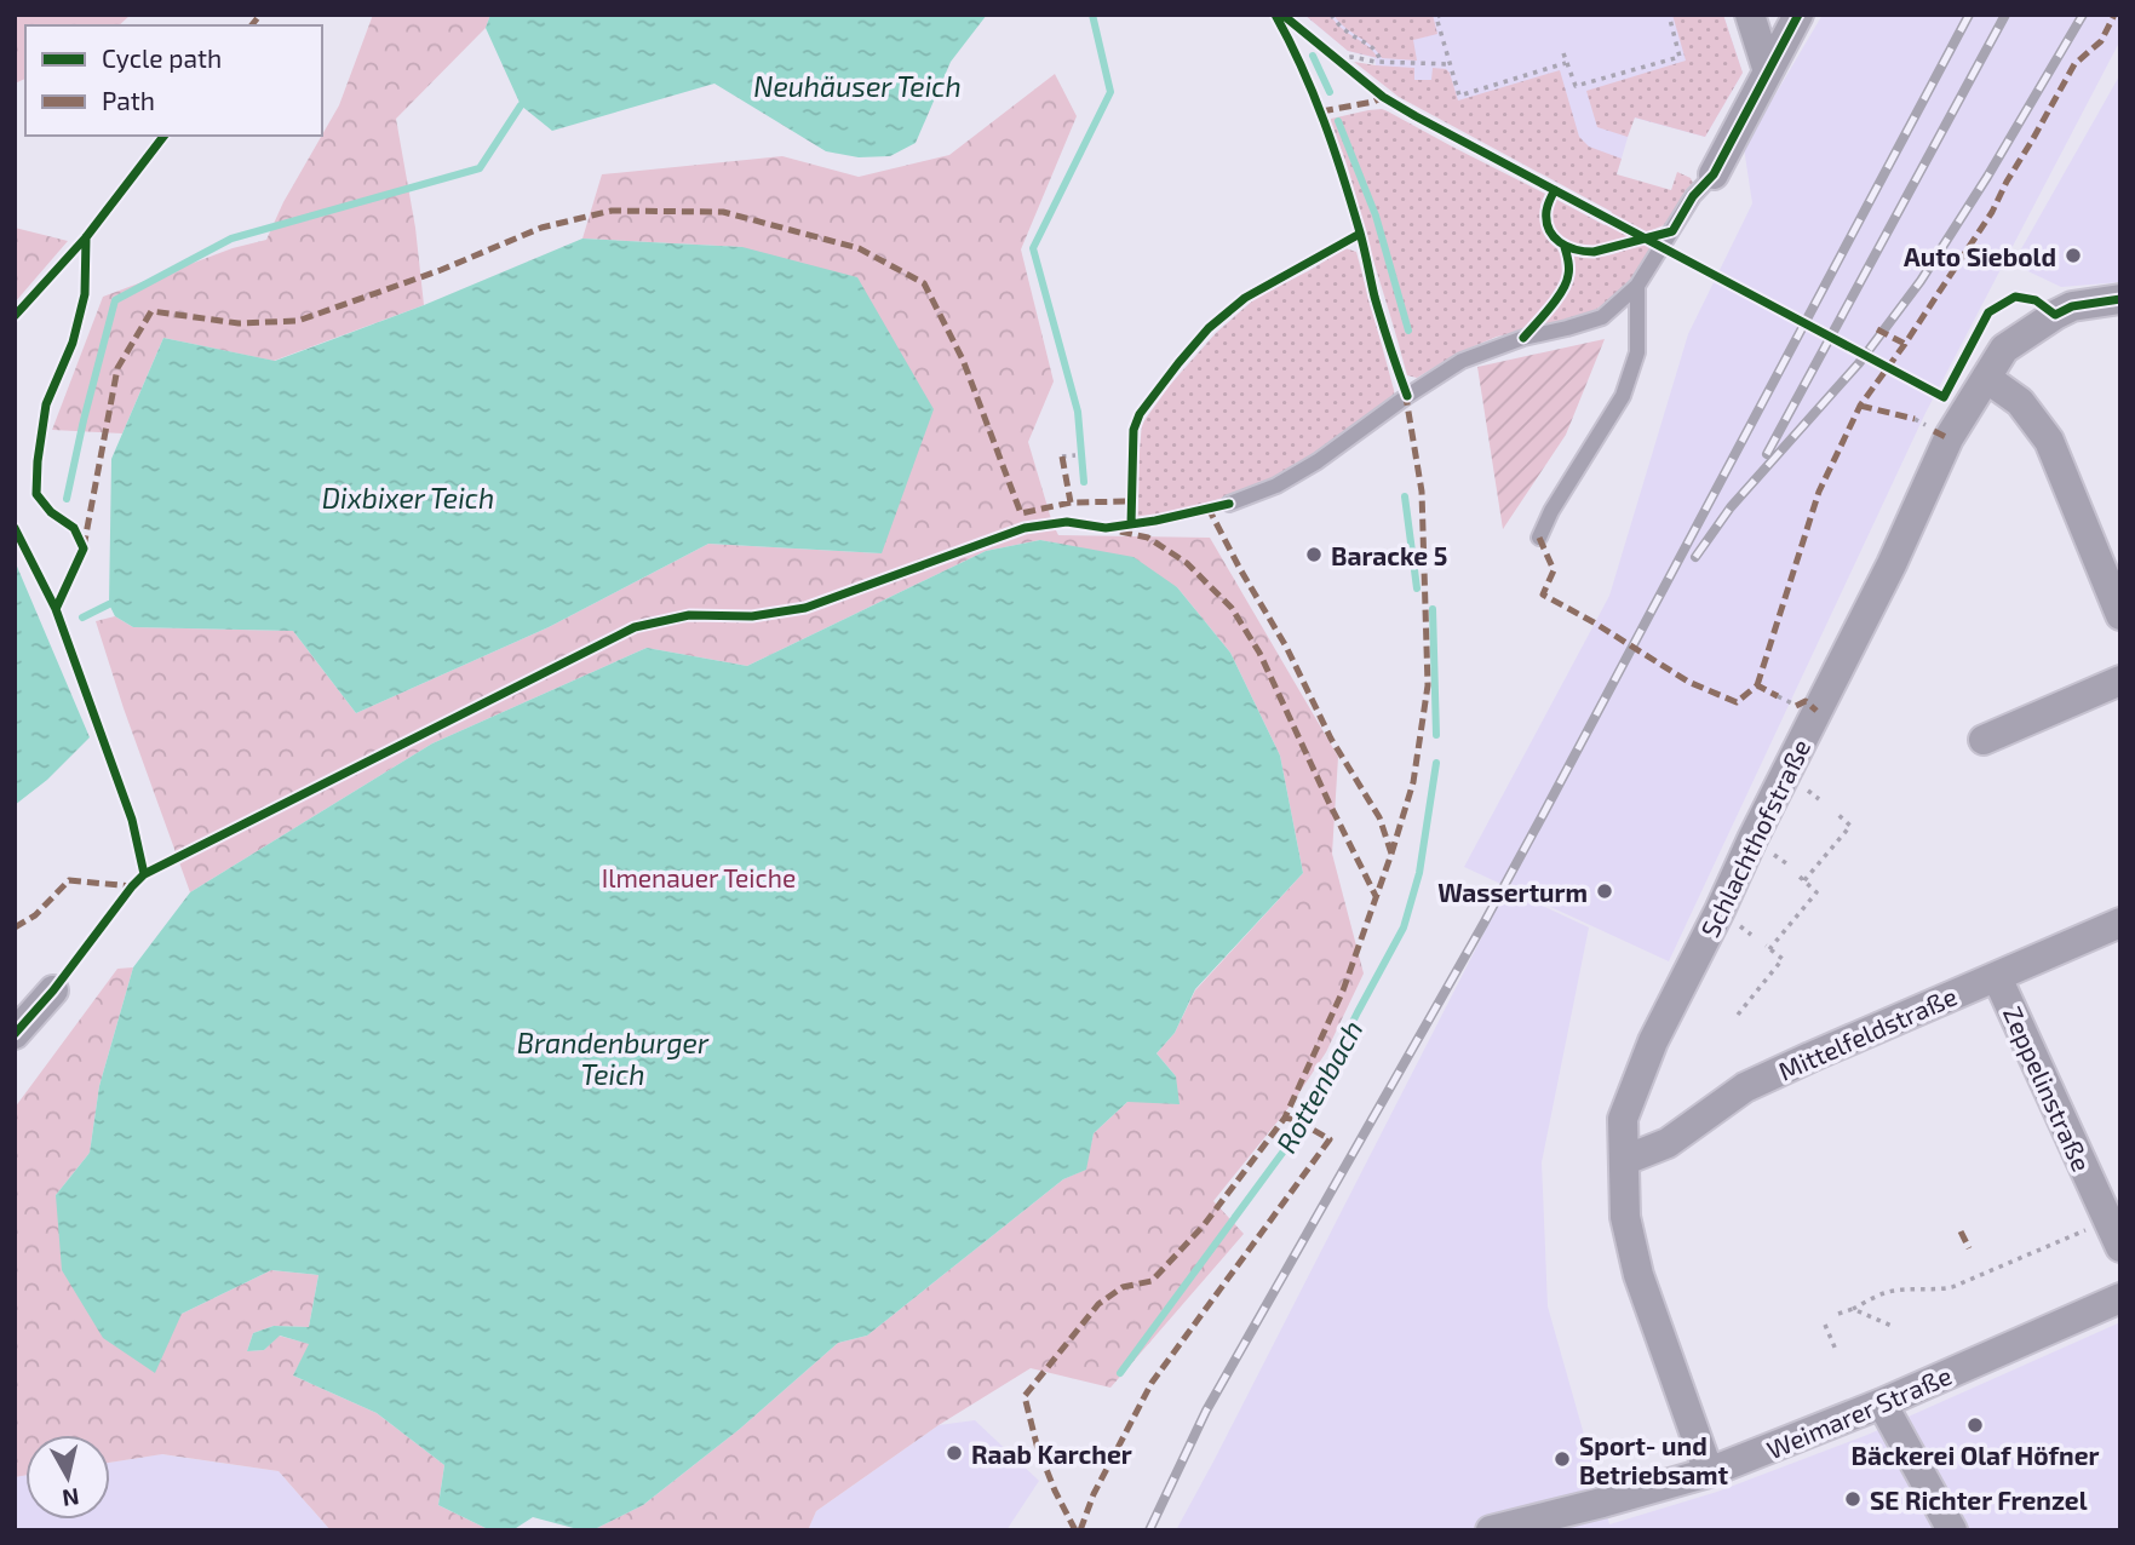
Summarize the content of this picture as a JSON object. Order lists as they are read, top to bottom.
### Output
{
  "streets": {
    "street": [
      "Schlachthofstraße",
      "Mittelfeldstraße",
      "Zeppelinstraße",
      "Weimarer Straße"
    ]
  },
  "crossings": [
    ["Schlachthofstraße", "Mittelfeldstraße"],
    ["Schlachthofstraße", "Weimarer Straße"],
    ["Mittelfeldstraße", "Zeppelinstraße"]
  ],
  "water": [
    "Neuhäuser Teich",
    "Dixbixer Teich",
    "Brandenburger Teich",
    "Rottenbach"
  ],
  "parks": ["Ilmenauer Teiche"],
  "places": [
    "Auto Siebold",
    "Baracke 5",
    "Wasserturm",
    "Bäckerei Olaf Höfner",
    "Raab Karcher",
    "Sport- und Betriebsamt",
    "SE Richter Frenzel"
  ],
  "legend": ["Cycle path", "Path"],
  "north": "bottom"
}
